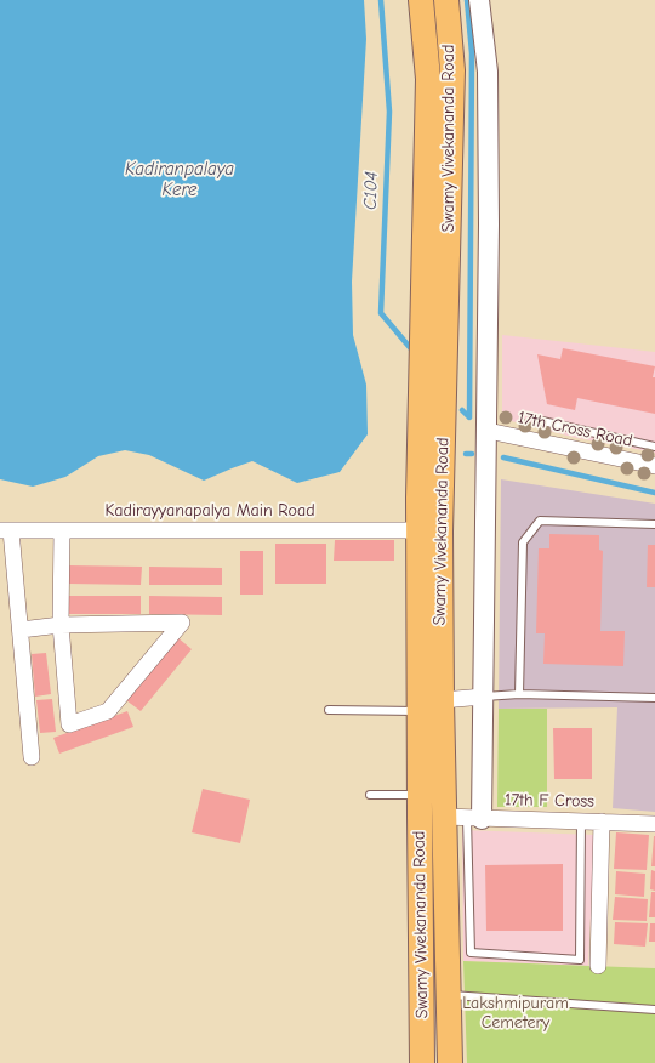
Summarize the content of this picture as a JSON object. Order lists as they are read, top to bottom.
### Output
{
  "streets": {
    "main road": ["Swamy Vivekananda Road"],
    "street": ["17th Cross Road", "Kadirayyanapalya Main Road", "17th F Cross"]
  },
  "crossings": [
    ["Swamy Vivekananda Road", "Kadirayyanapalya Main Road"],
    ["Swamy Vivekananda Road", "17th F Cross"]
  ],
  "water": ["Kadiranpalaya Kere", "C104"],
  "parks": ["Lakshmipuram Cemetery"]
}
